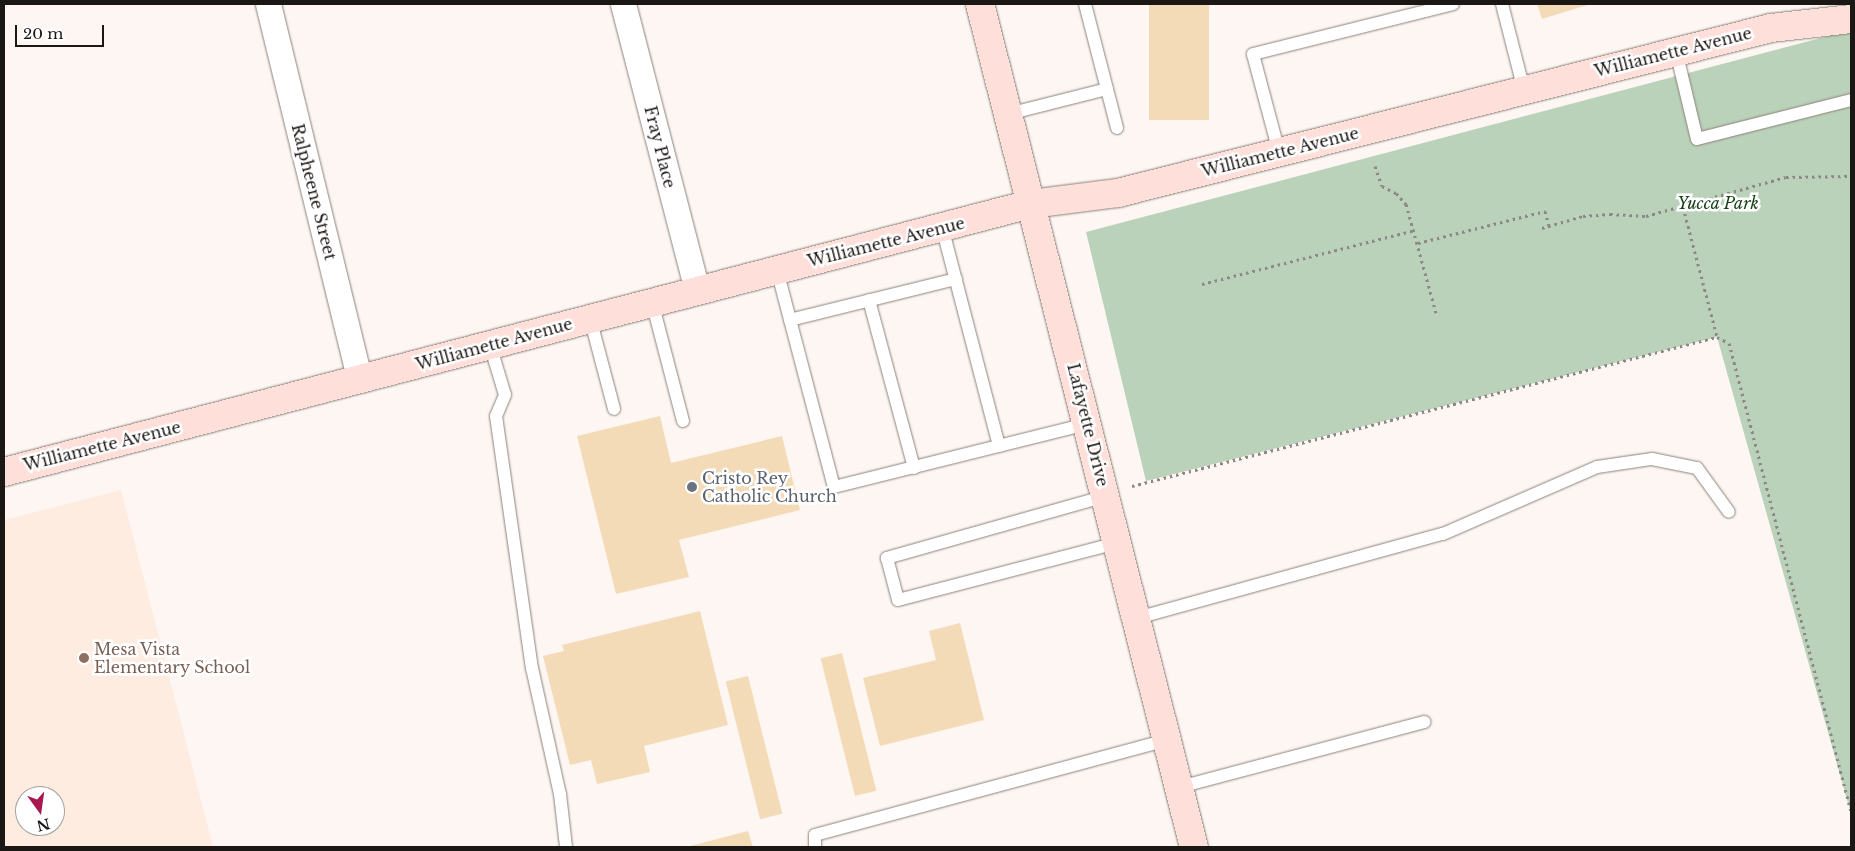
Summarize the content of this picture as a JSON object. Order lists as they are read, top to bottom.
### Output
{
  "streets": {
    "street": [
      "Williamette Avenue",
      "Fray Place",
      "Ralpheene Street",
      "Lafayette Drive"
    ]
  },
  "crossings": [
    ["Williamette Avenue", "Fray Place"],
    ["Williamette Avenue", "Ralpheene Street"],
    ["Williamette Avenue", "Lafayette Drive"]
  ],
  "parks": ["Yucca Park"],
  "places": ["Cristo Rey Catholic Church", "Mesa Vista Elementary School"],
  "scale_bar": "20 m",
  "north": "bottom"
}
